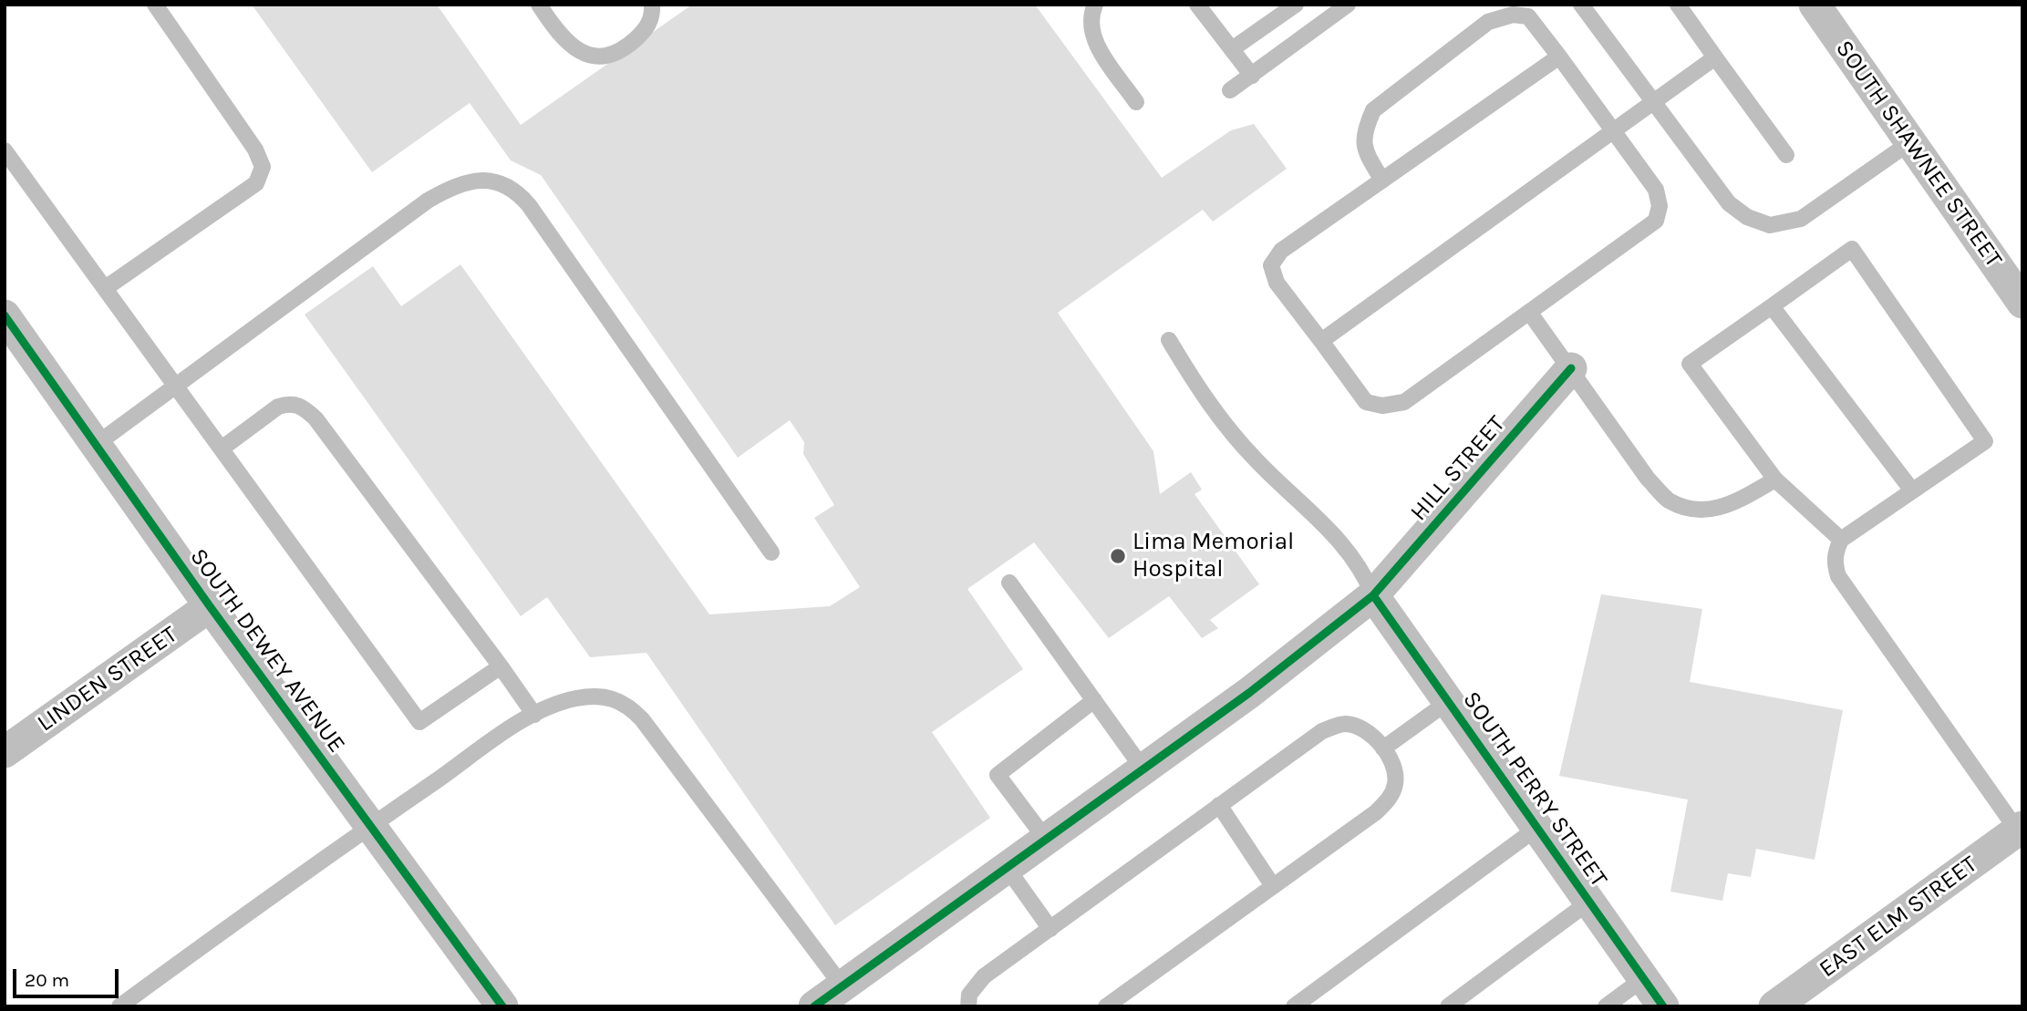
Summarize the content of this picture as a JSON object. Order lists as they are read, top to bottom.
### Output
{
  "streets": {
    "street": [
      "SOUTH SHAWNEE STREET",
      "HILL STREET",
      "SOUTH DEWEY AVENUE",
      "LINDEN STREET",
      "SOUTH PERRY STREET",
      "EAST ELM STREET"
    ]
  },
  "crossings": [
    ["HILL STREET", "SOUTH PERRY STREET"],
    ["SOUTH DEWEY AVENUE", "LINDEN STREET"]
  ],
  "places": ["Lima Memorial Hospital"],
  "scale_bar": "20 m"
}
